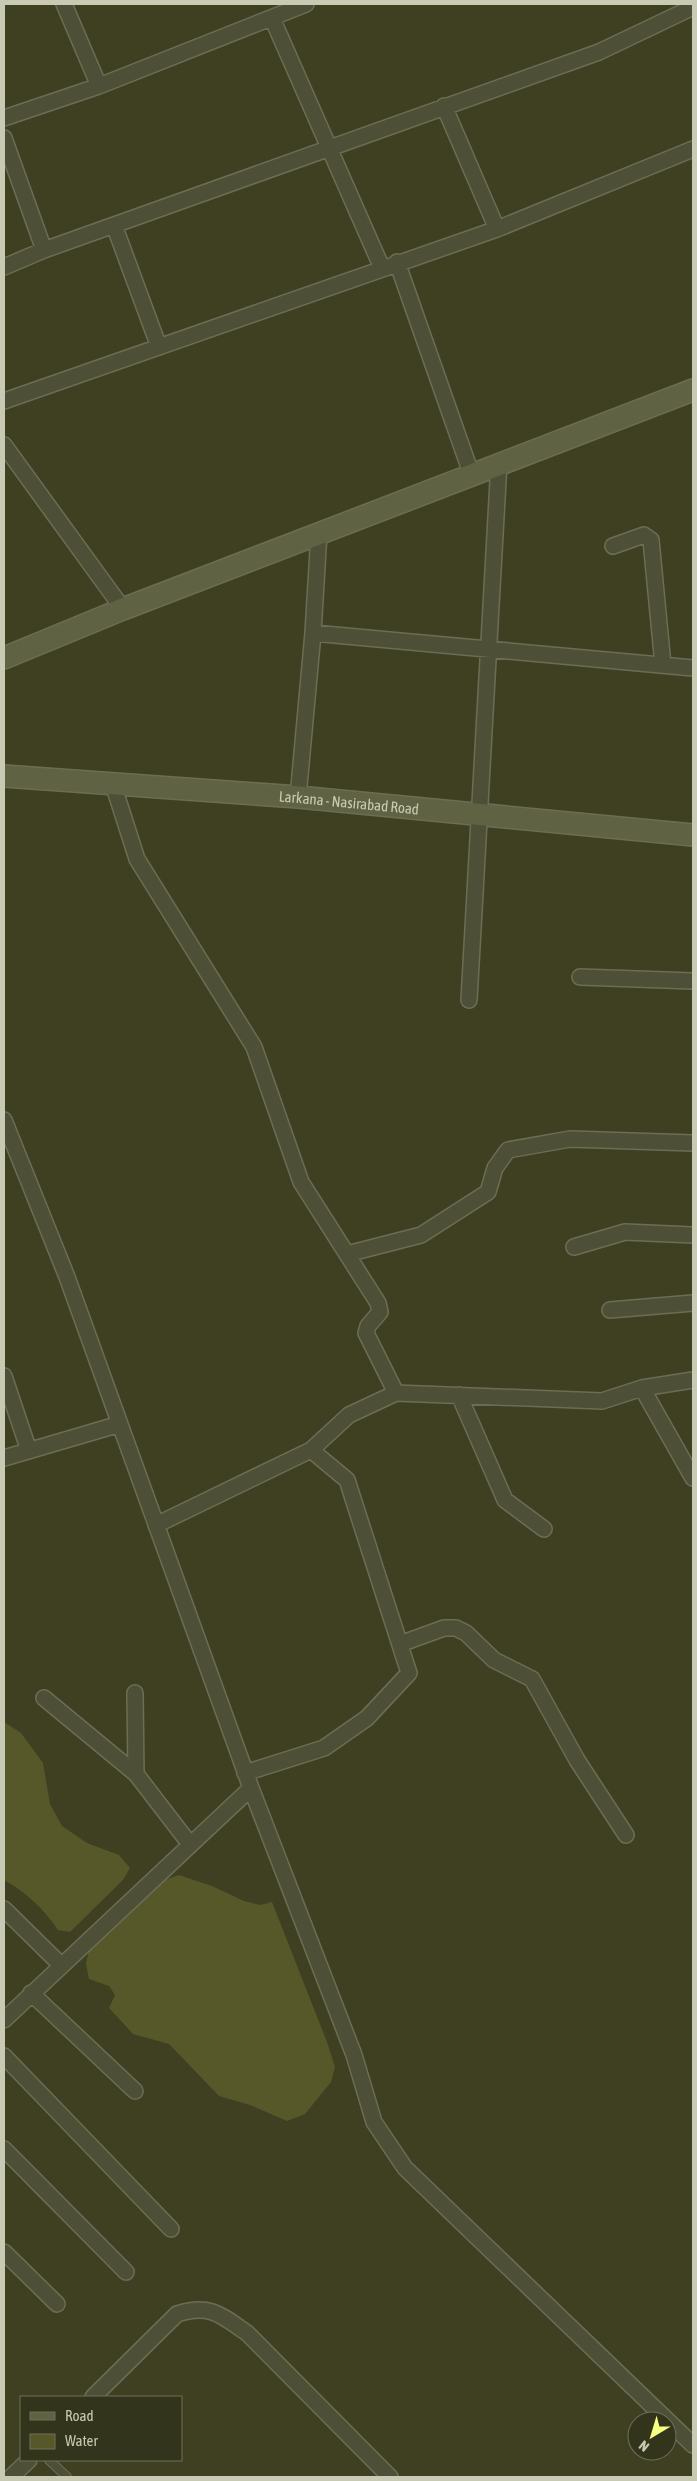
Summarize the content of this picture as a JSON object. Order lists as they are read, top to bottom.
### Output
{
  "streets": {
    "street": ["Larkana - Nasirabad Road"]
  },
  "legend": ["Road", "Water"],
  "north": "bottom left"
}
